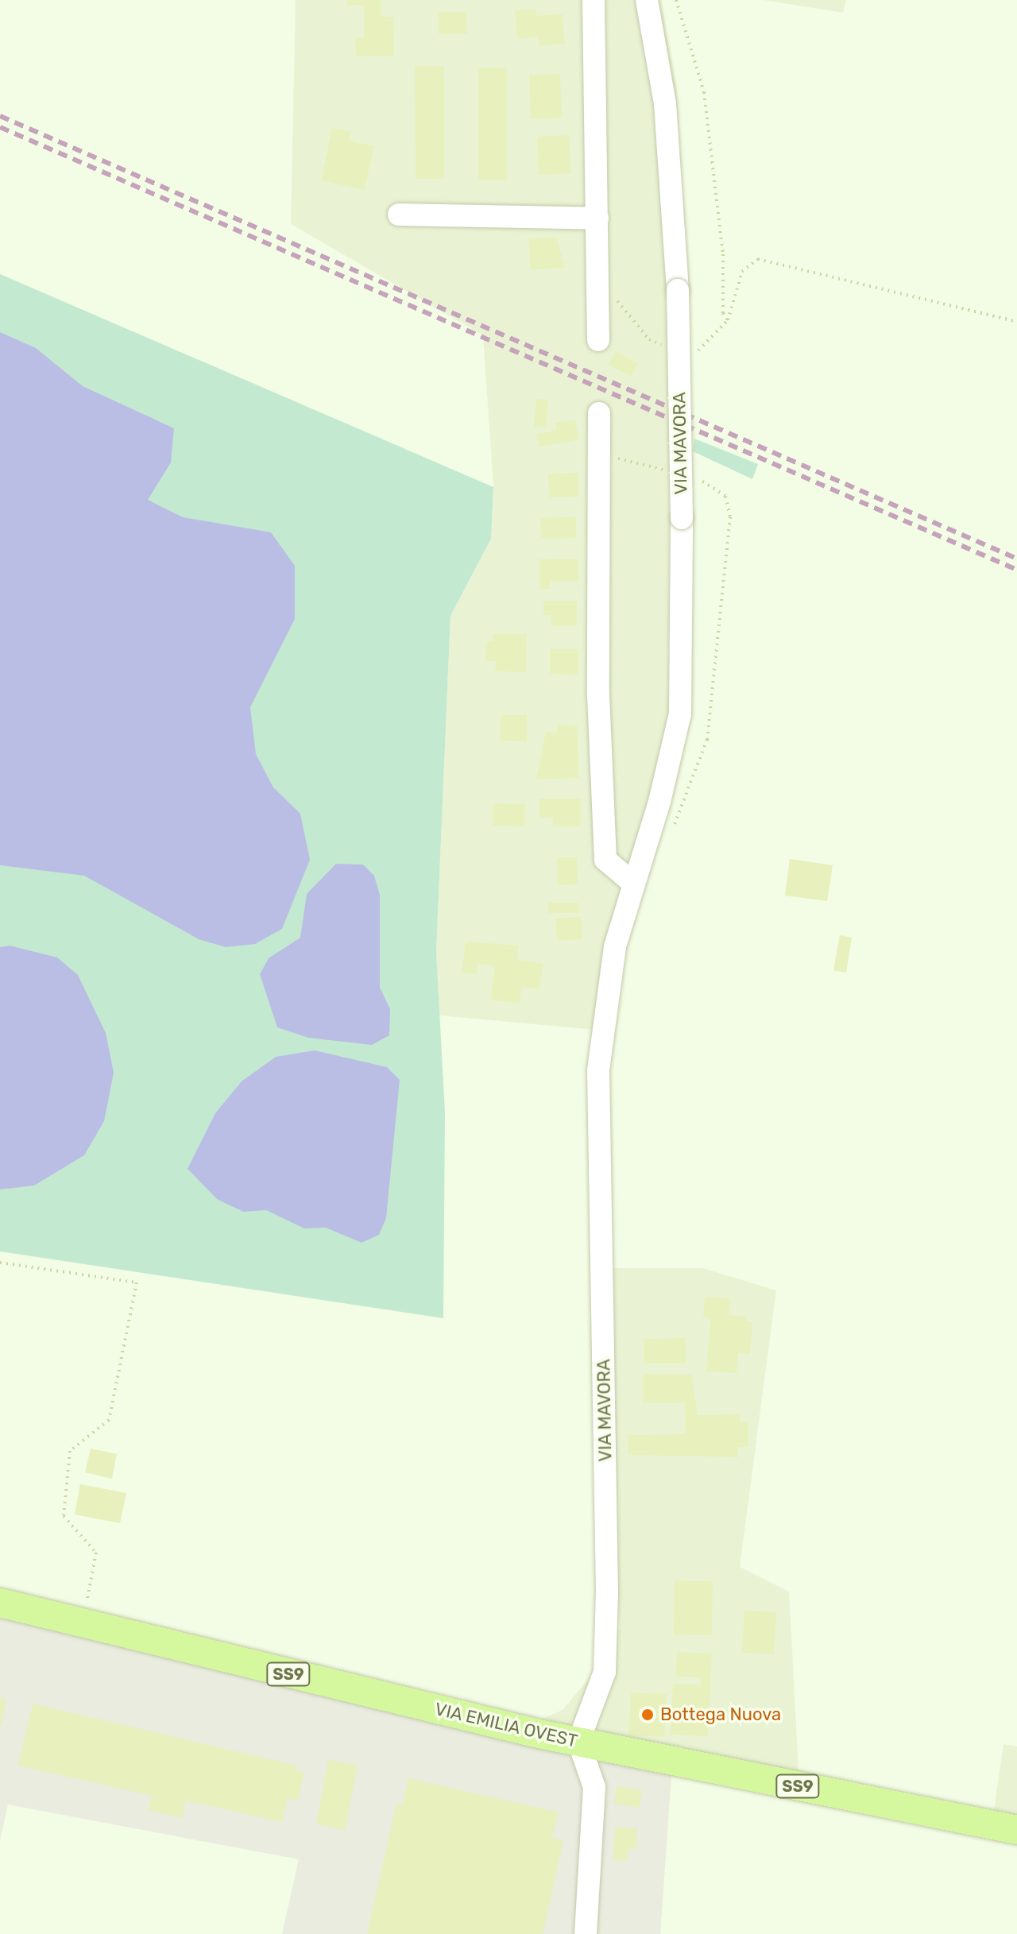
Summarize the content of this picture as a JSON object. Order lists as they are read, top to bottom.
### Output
{
  "streets": {
    "main road": ["SS9", "VIA EMILIA OVEST"],
    "street": ["VIA MAVORA"]
  },
  "crossings": [
    ["VIA MAVORA", "VIA EMILIA OVEST"]
  ],
  "places": ["Bottega Nuova"]
}
